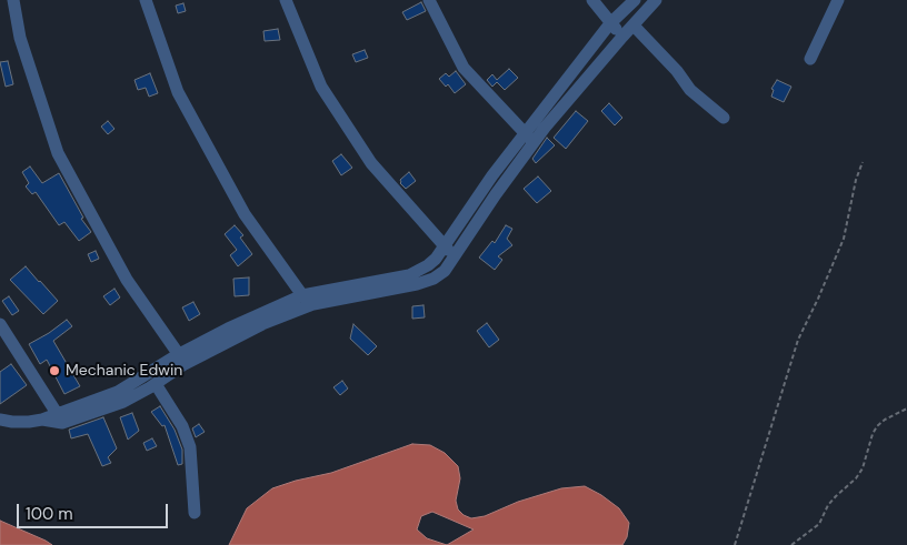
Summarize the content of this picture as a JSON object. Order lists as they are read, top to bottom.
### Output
{
  "places": ["Mechanic Edwin"],
  "scale_bar": "100 m"
}
